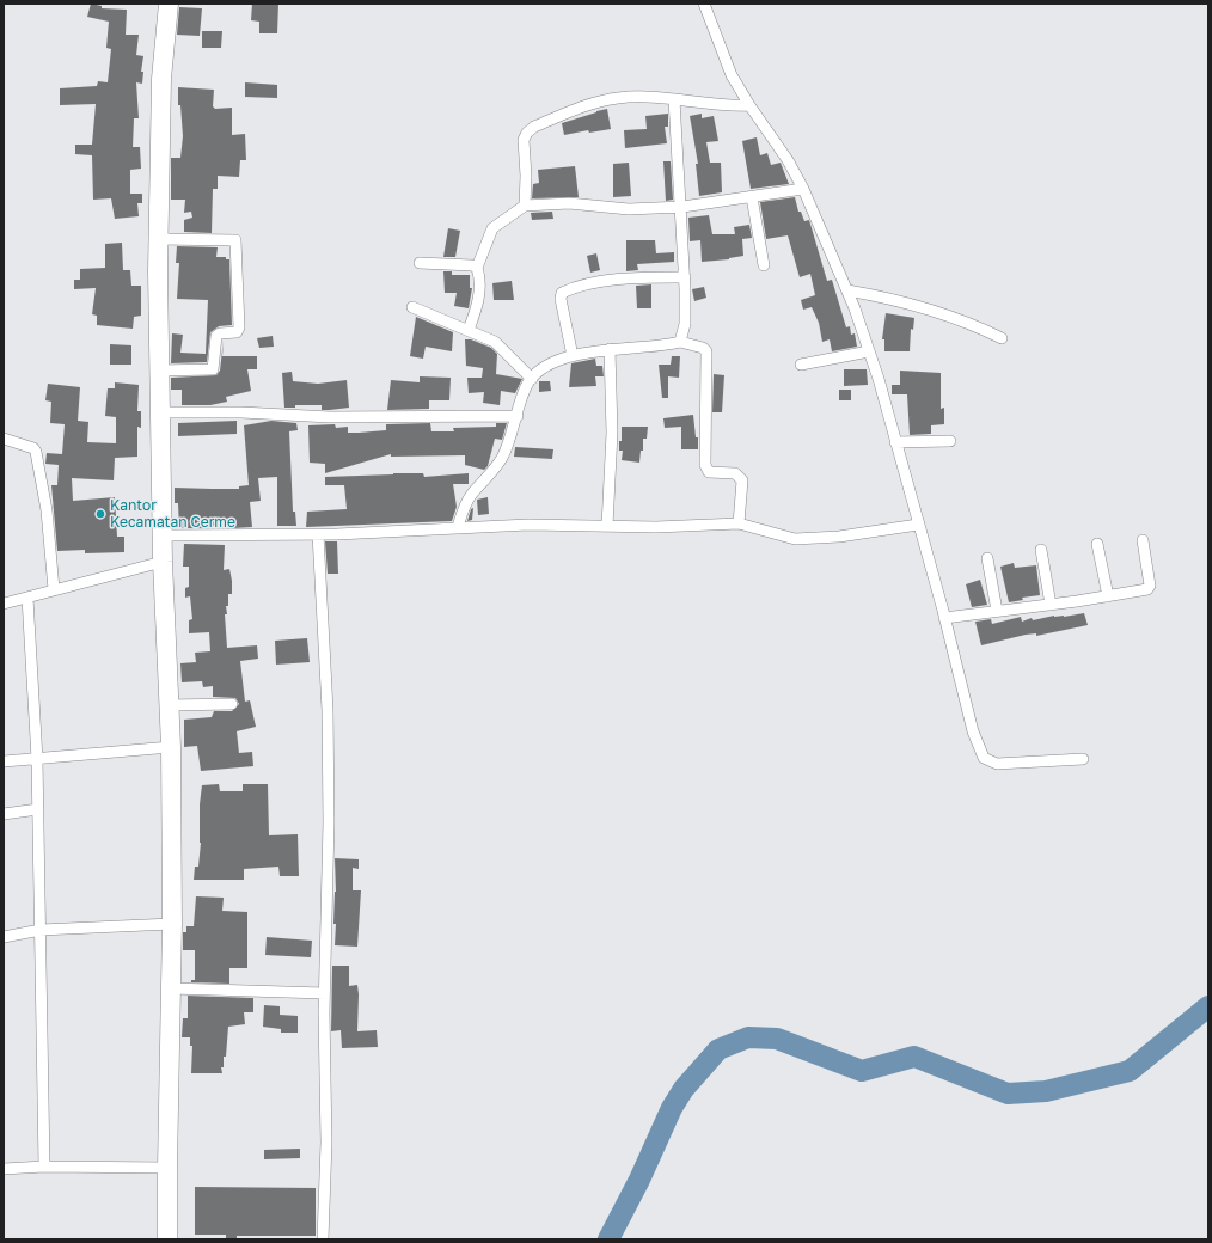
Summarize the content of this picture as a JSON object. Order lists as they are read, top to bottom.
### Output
{
  "places": ["Kantor Kecamatan Cerme"]
}
